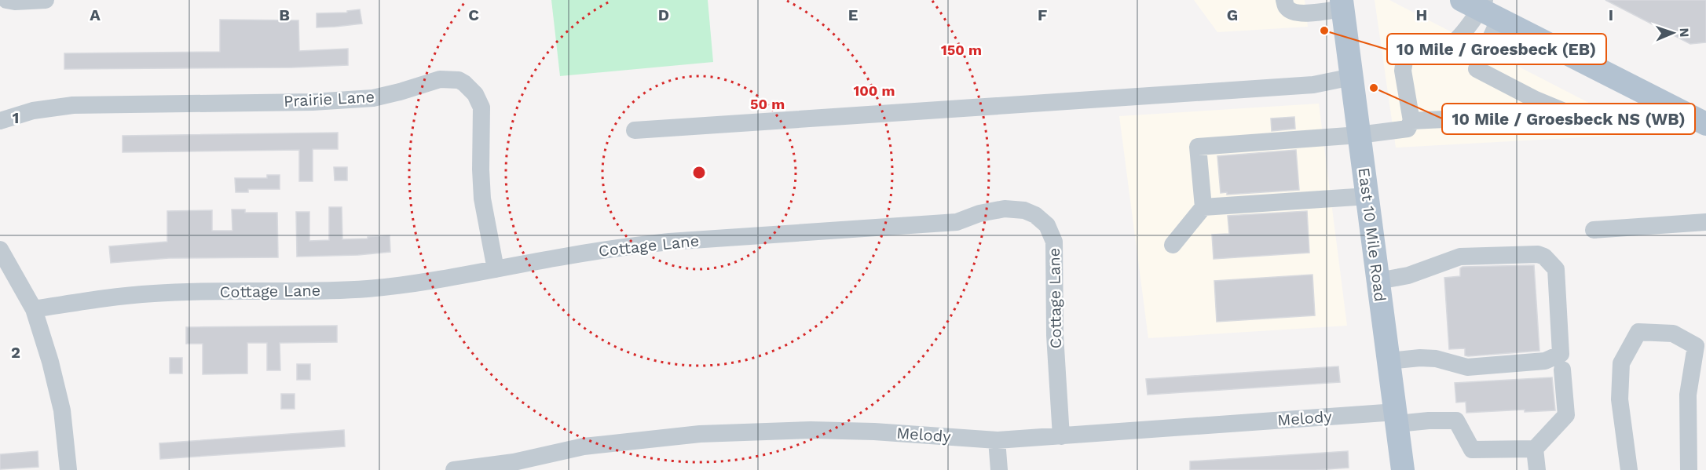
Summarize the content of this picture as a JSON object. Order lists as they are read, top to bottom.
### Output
{
  "streets": {
    "main road": ["East 10 Mile Road"],
    "street": ["Prairie Lane", "Cottage Lane", "Melody"]
  },
  "crossings": [
    ["Prairie Lane", "Cottage Lane"],
    ["East 10 Mile Road", "Melody"],
    ["Cottage Lane", "Melody"]
  ],
  "places": ["10 Mile / Groesbeck (EB)", "10 Mile / Groesbeck NS (WB)"],
  "north": "right",
  "grid": {
    "columns": [
      "A",
      "B",
      "C",
      "D",
      "E",
      "F",
      "G",
      "H",
      "I"
    ],
    "rows": ["1", "2"]
  },
  "rings": ["150 m", "100 m", "50 m"]
}
